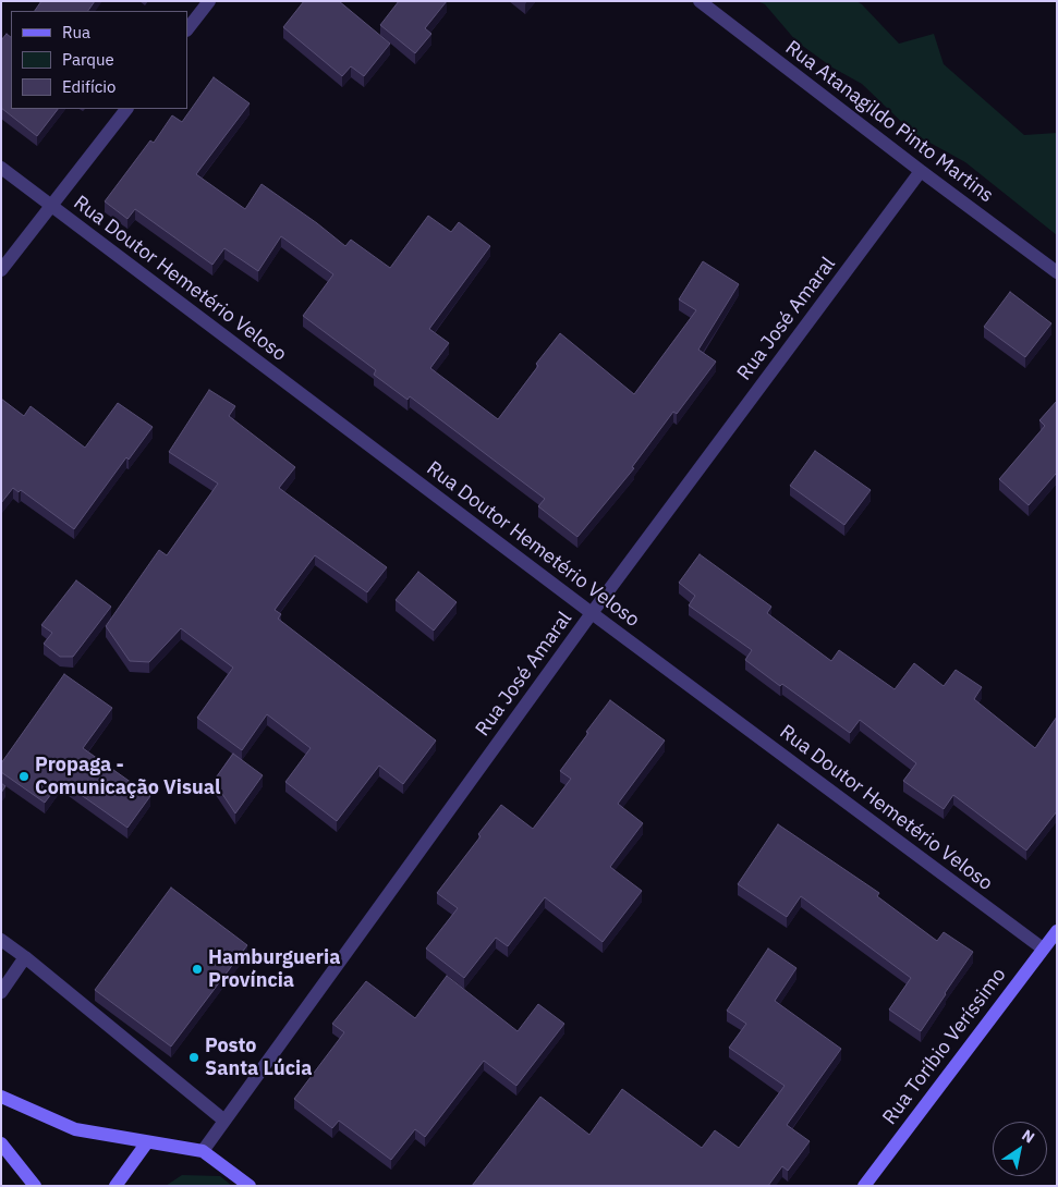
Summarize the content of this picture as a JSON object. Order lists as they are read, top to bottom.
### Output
{
  "streets": {
    "main road": ["Rua Toríbio Veríssimo"],
    "street": ["Rua Atanagildo Pinto Martins", "Rua Doutor Hemetério Veloso", "Rua José Amaral"]
  },
  "crossings": [
    ["Rua Atanagildo Pinto Martins", "Rua José Amaral"],
    ["Rua Doutor Hemetério Veloso", "Rua José Amaral"],
    ["Rua Doutor Hemetério Veloso", "Rua Toríbio Veríssimo"]
  ],
  "places": ["Propaga - Comunicação Visual", "Hamburgueria Província", "Posto Santa Lúcia"],
  "legend": ["Rua", "Parque", "Edifício"],
  "north": "top right"
}
